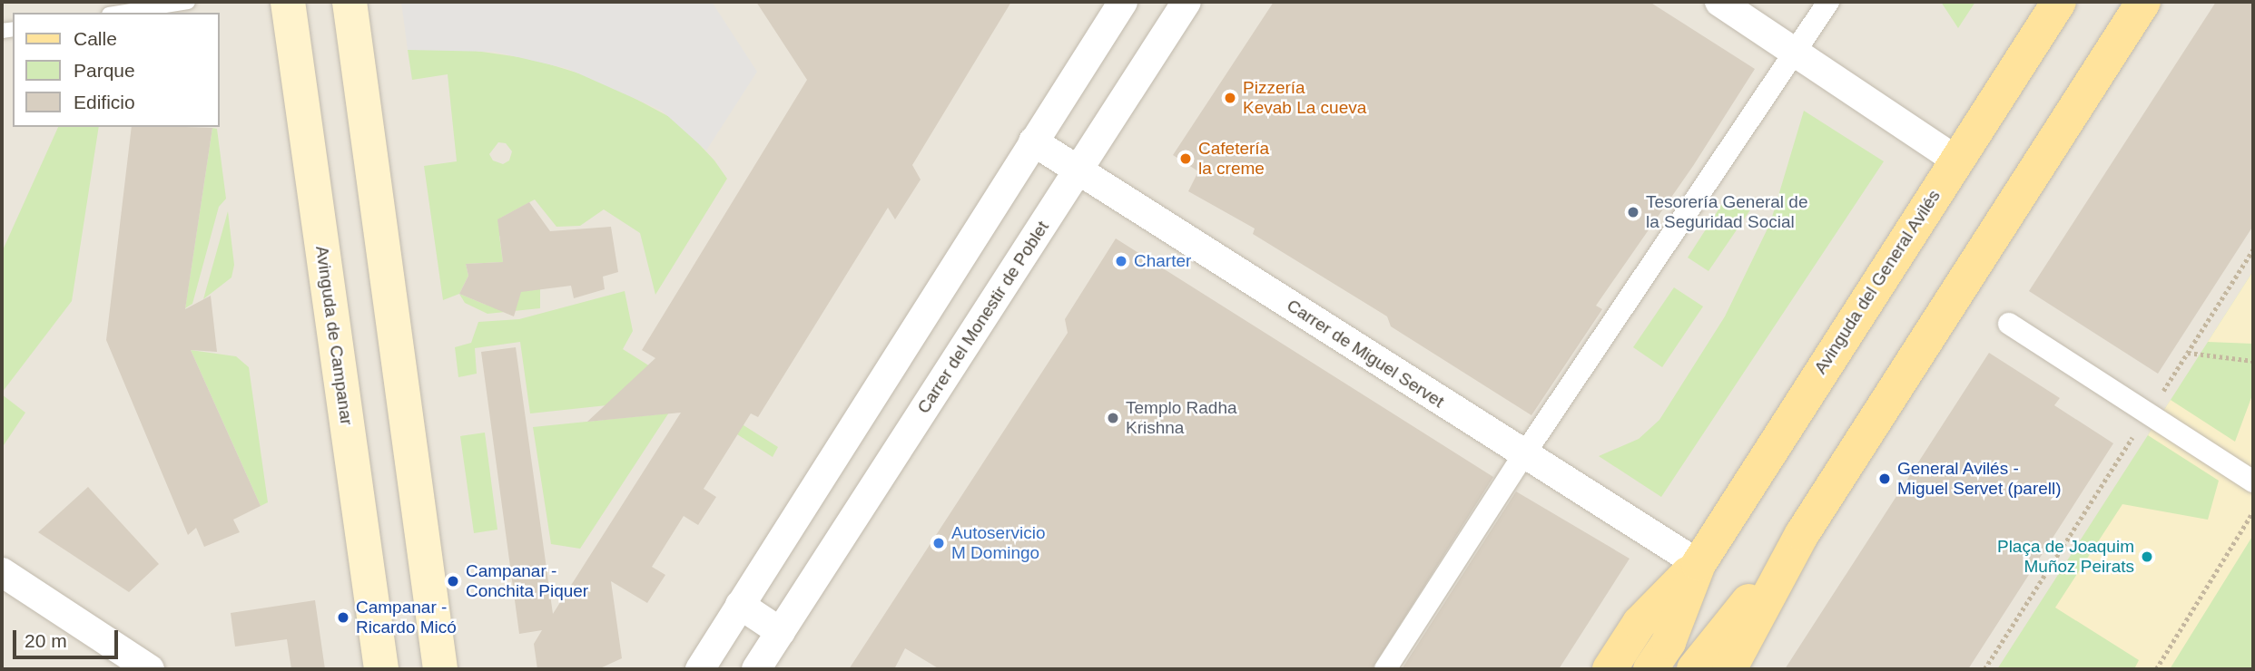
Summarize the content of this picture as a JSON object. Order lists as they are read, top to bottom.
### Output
{
  "streets": {
    "main road": ["Avinguda del General Avilés", "Avinguda de Campanar"],
    "street": ["Carrer del Monestir de Poblet", "Carrer de Miguel Servet"]
  },
  "crossings": [
    ["Avinguda del General Avilés", "Carrer de Miguel Servet"],
    ["Carrer del Monestir de Poblet", "Carrer de Miguel Servet"]
  ],
  "places": [
    "Pizzería Kevab La cueva",
    "Cafetería la creme",
    "Tesorería General de la Seguridad Social",
    "Charter",
    "Templo Radha Krishna",
    "General Avilés - Miguel Servet (parell)",
    "Autoservicio M Domingo",
    "Plaça de Joaquim Muñoz Peirats",
    "Campanar - Conchita Piquer",
    "Campanar - Ricardo Micó"
  ],
  "legend": ["Calle", "Parque", "Edificio"],
  "scale_bar": "20 m"
}
